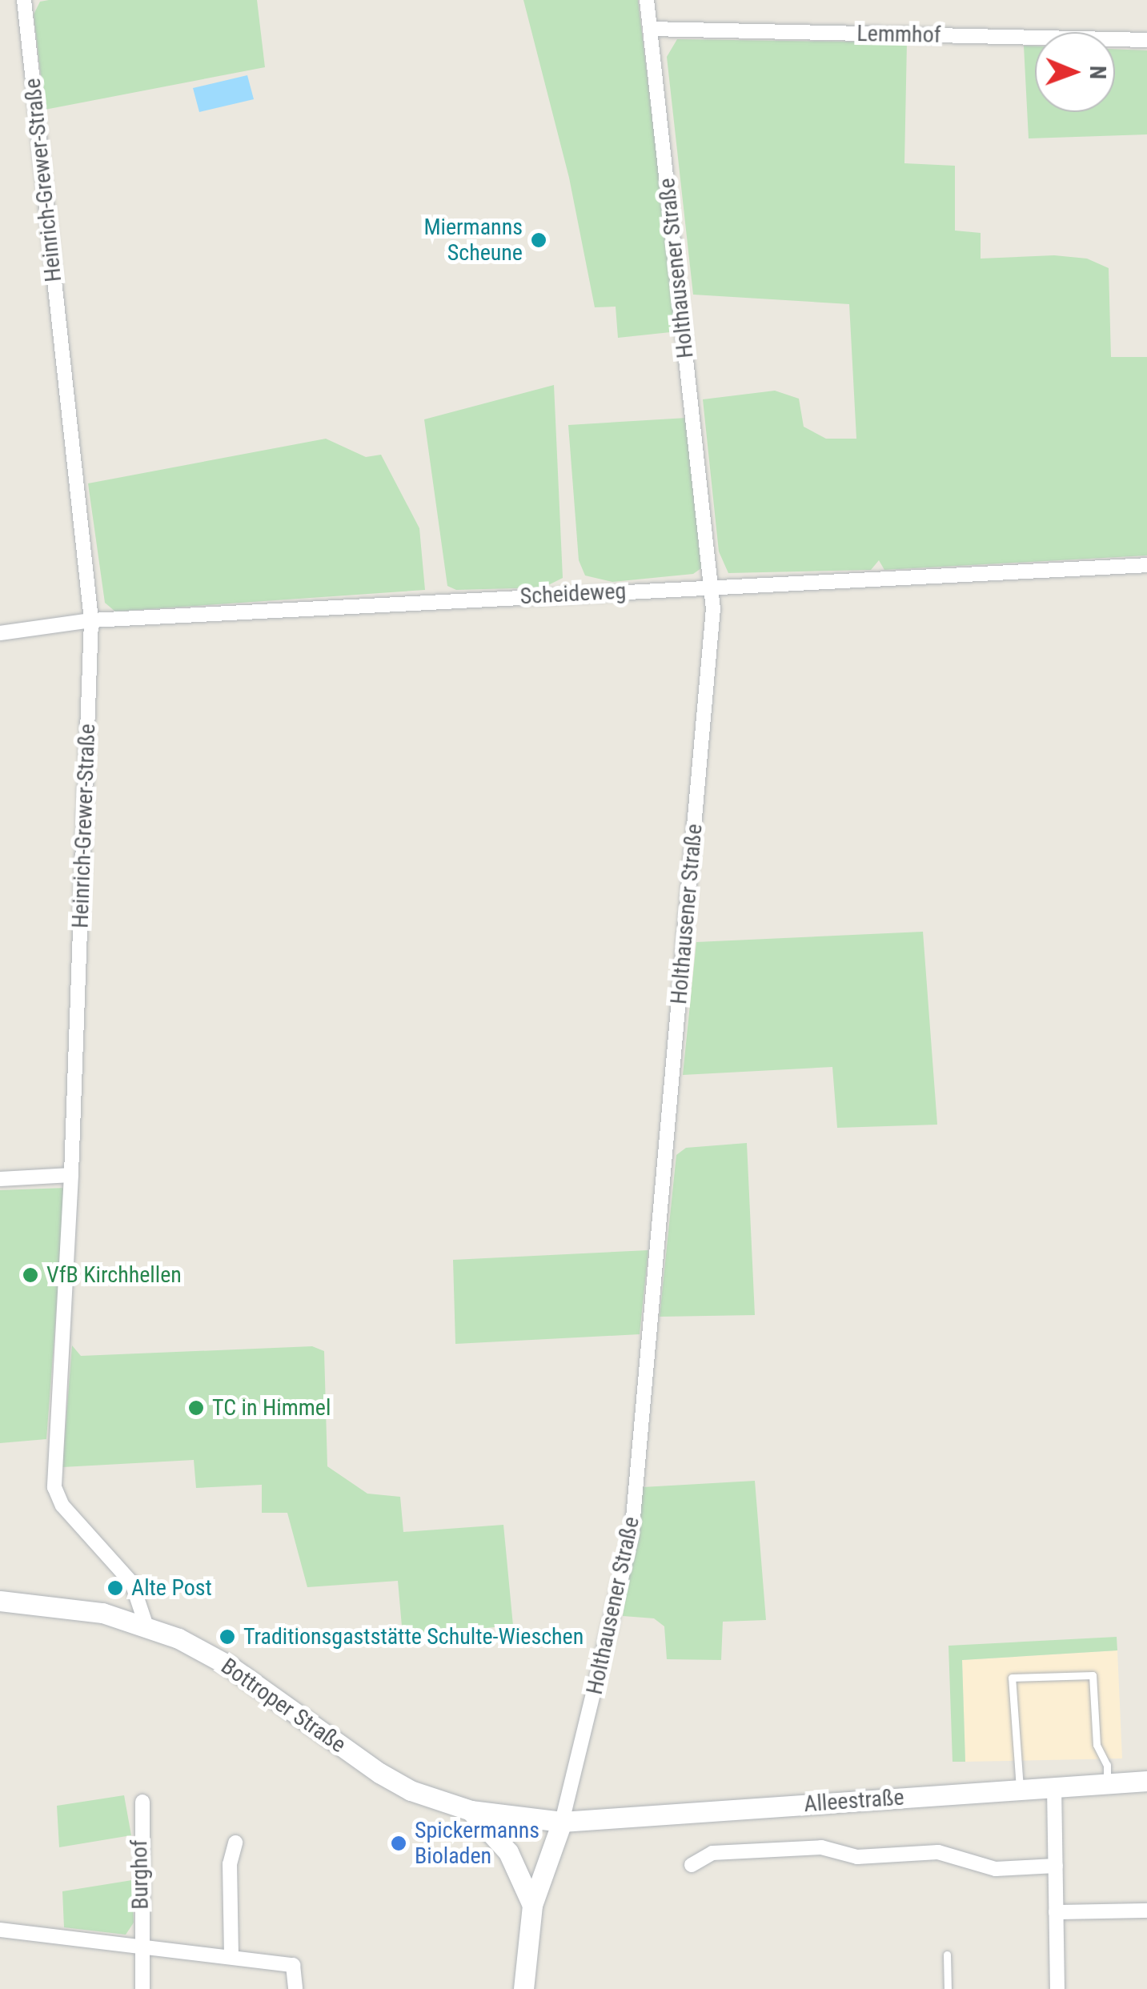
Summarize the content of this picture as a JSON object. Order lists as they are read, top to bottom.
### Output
{
  "streets": {
    "main road": ["Bottroper Straße", "Alleestraße"],
    "street": [
      "Lemmhof",
      "Heinrich-Grewer-Straße",
      "Holthausener Straße",
      "Scheideweg",
      "Burghof"
    ]
  },
  "crossings": [
    ["Lemmhof", "Holthausener Straße"],
    ["Heinrich-Grewer-Straße", "Scheideweg"],
    ["Heinrich-Grewer-Straße", "Bottroper Straße"],
    ["Holthausener Straße", "Scheideweg"],
    ["Holthausener Straße", "Bottroper Straße"],
    ["Holthausener Straße", "Alleestraße"],
    ["Bottroper Straße", "Alleestraße"]
  ],
  "places": [
    "Miermanns Scheune",
    "VfB Kirchhellen",
    "TC in Himmel",
    "Alte Post",
    "Traditionsgaststätte Schulte-Wieschen",
    "Spickermanns Bioladen"
  ],
  "north": "right"
}
